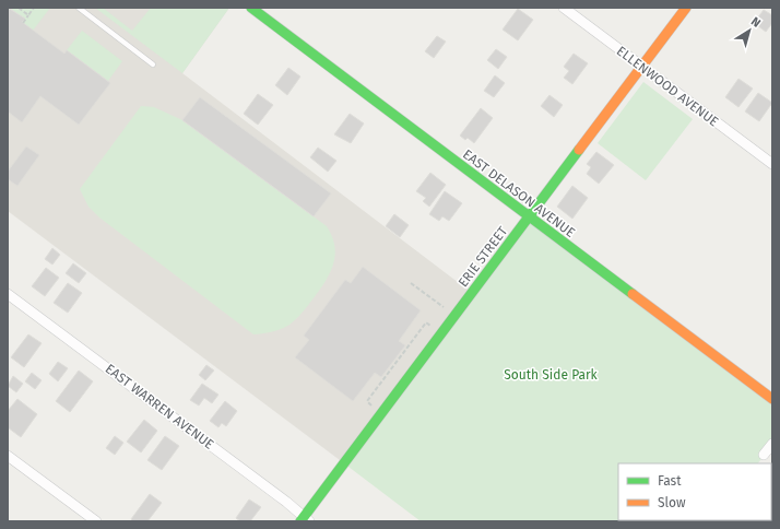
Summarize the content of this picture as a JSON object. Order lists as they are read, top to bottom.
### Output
{
  "streets": {
    "street": [
      "ELLENWOOD AVENUE",
      "EAST DELASON AVENUE",
      "ERIE STREET",
      "EAST WARREN AVENUE"
    ]
  },
  "crossings": [
    ["ELLENWOOD AVENUE", "ERIE STREET"],
    ["EAST DELASON AVENUE", "ERIE STREET"],
    ["ERIE STREET", "EAST WARREN AVENUE"]
  ],
  "parks": ["South Side Park"],
  "legend": ["Fast", "Slow"],
  "north": "top right"
}
